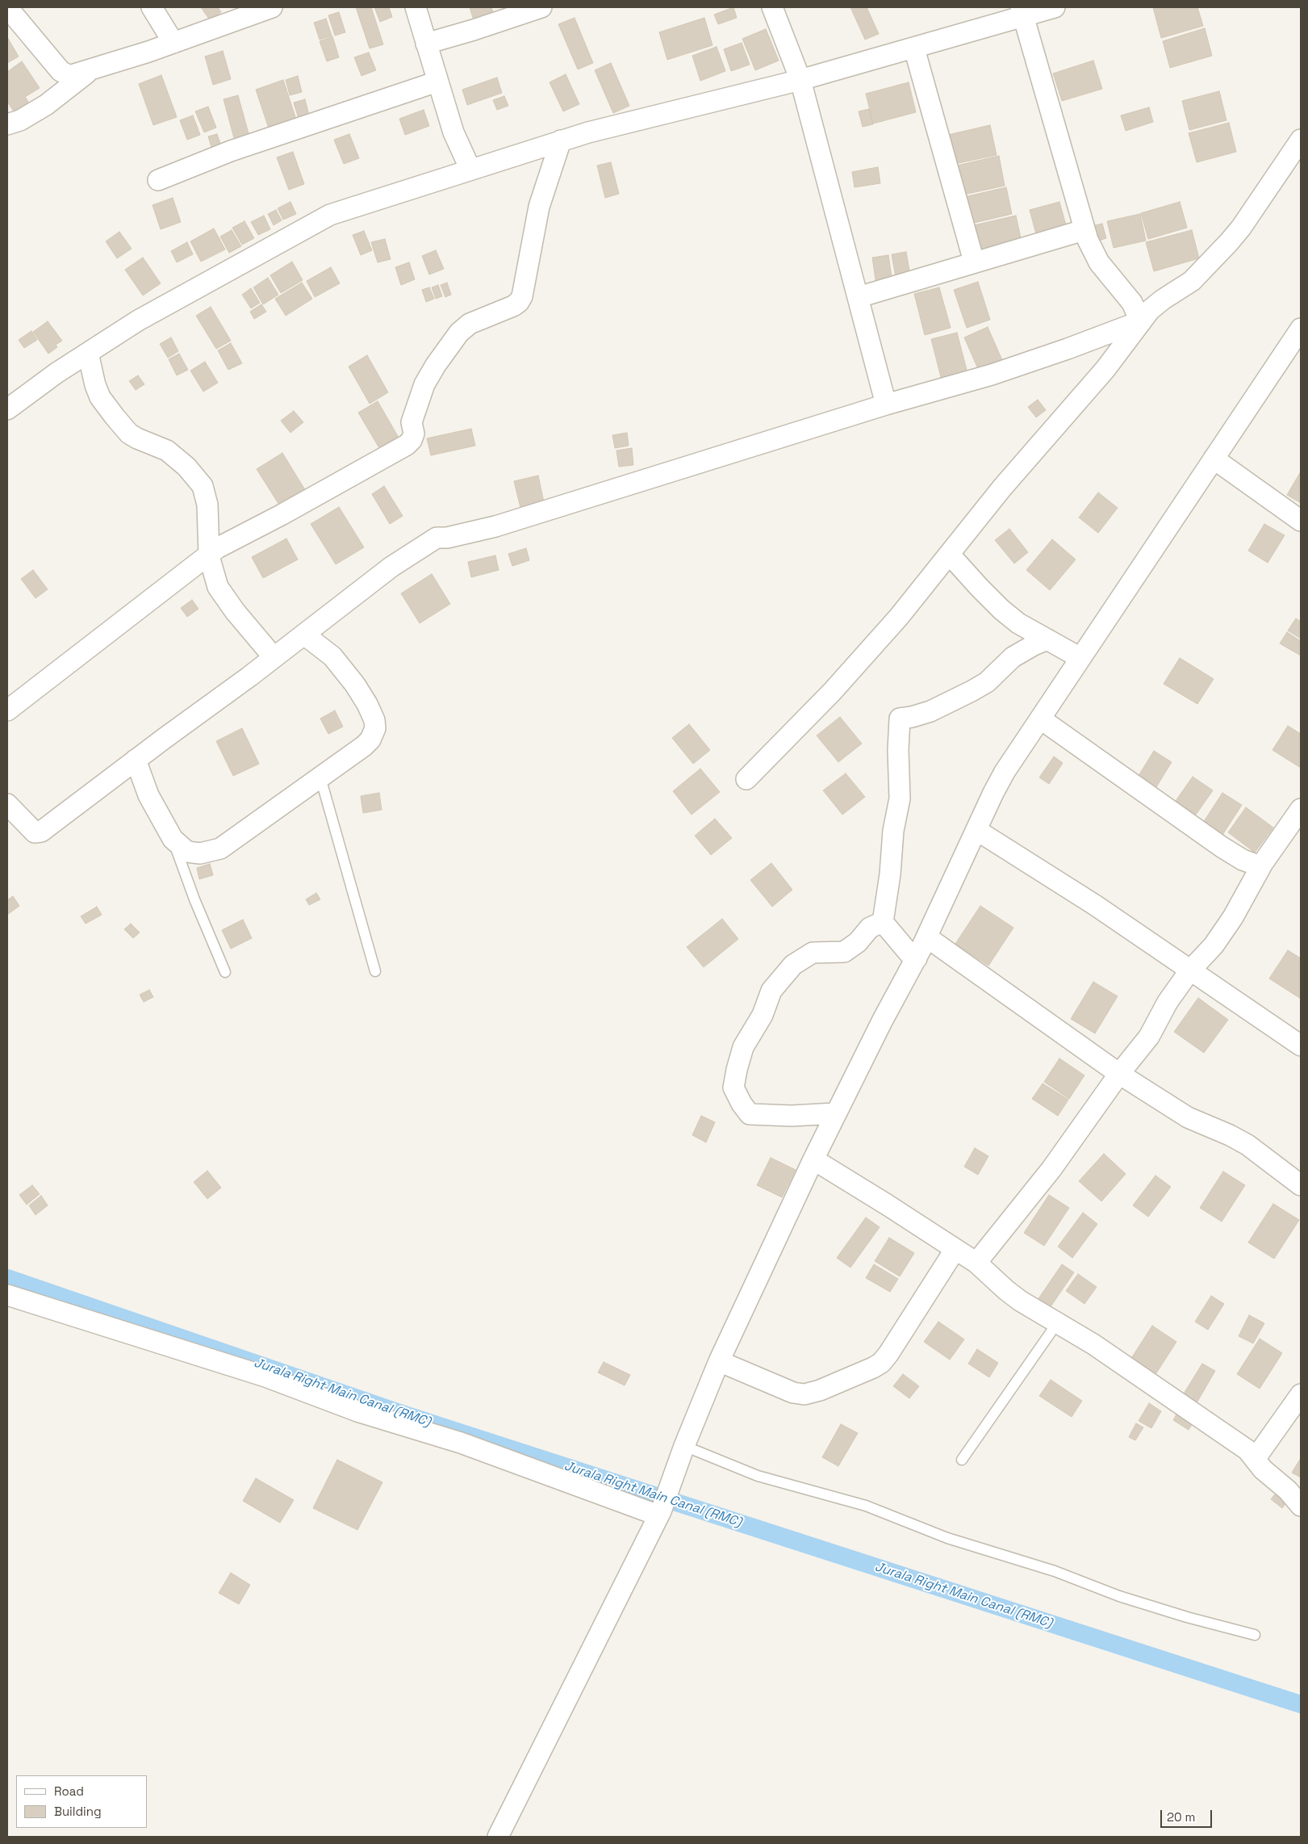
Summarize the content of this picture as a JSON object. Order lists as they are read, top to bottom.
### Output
{
  "water": ["Jurala Right Main Canal (RMC)"],
  "legend": ["Road", "Building"],
  "scale_bar": "20 m"
}
